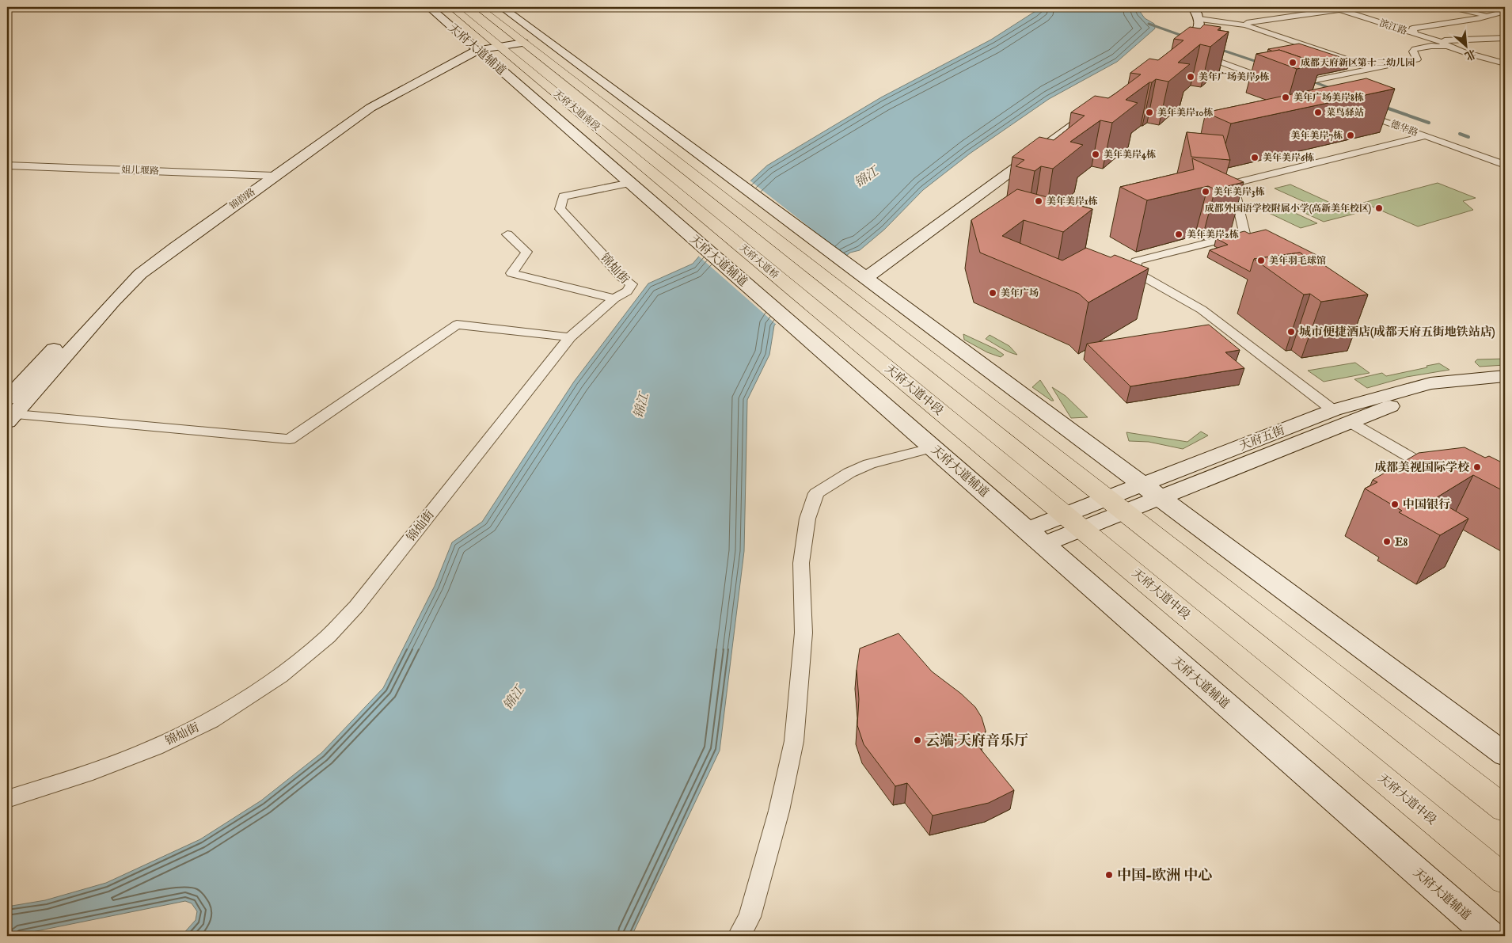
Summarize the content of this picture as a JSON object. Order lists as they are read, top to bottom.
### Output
{
  "streets": {
    "main road": ["天府大道南段", "天府大道桥", "天府大道中段"],
    "street": [
      "滨江路",
      "天府大道辅道",
      "德华路",
      "姐儿堰路",
      "锦韵路",
      "锦灿街",
      "天府五街"
    ]
  },
  "crossings": [
    ["天府大道辅道", "锦韵路"],
    ["天府大道辅道", "锦灿街"],
    ["天府大道辅道", "天府五街"],
    ["天府大道南段", "锦韵路"],
    ["天府大道南段", "天府大道桥"],
    ["天府大道南段", "天府五街"],
    ["姐儿堰路", "锦韵路"],
    ["天府大道桥", "天府大道中段"],
    ["天府大道中段", "天府五街"]
  ],
  "water": ["锦江"],
  "places": [
    "成都天府新区第十二幼儿园",
    "美年广场美岸9栋",
    "美年广场美岸8栋",
    "美年美岸10栋",
    "菜鸟驿站",
    "美年美岸7栋",
    "美年美岸4栋",
    "美年美岸6栋",
    "美年美岸3栋",
    "美年美岸1栋",
    "成都外国语学校附属小学(高新美年校区)",
    "美年美岸2栋",
    "美年羽毛球馆",
    "美年广场",
    "城市便捷酒店(成都天府五街地铁站店)",
    "成都美视国际学校",
    "中国银行",
    "E8",
    "云端·天府音乐厅",
    "中国-欧洲 中心"
  ],
  "north": "bottom right"
}
